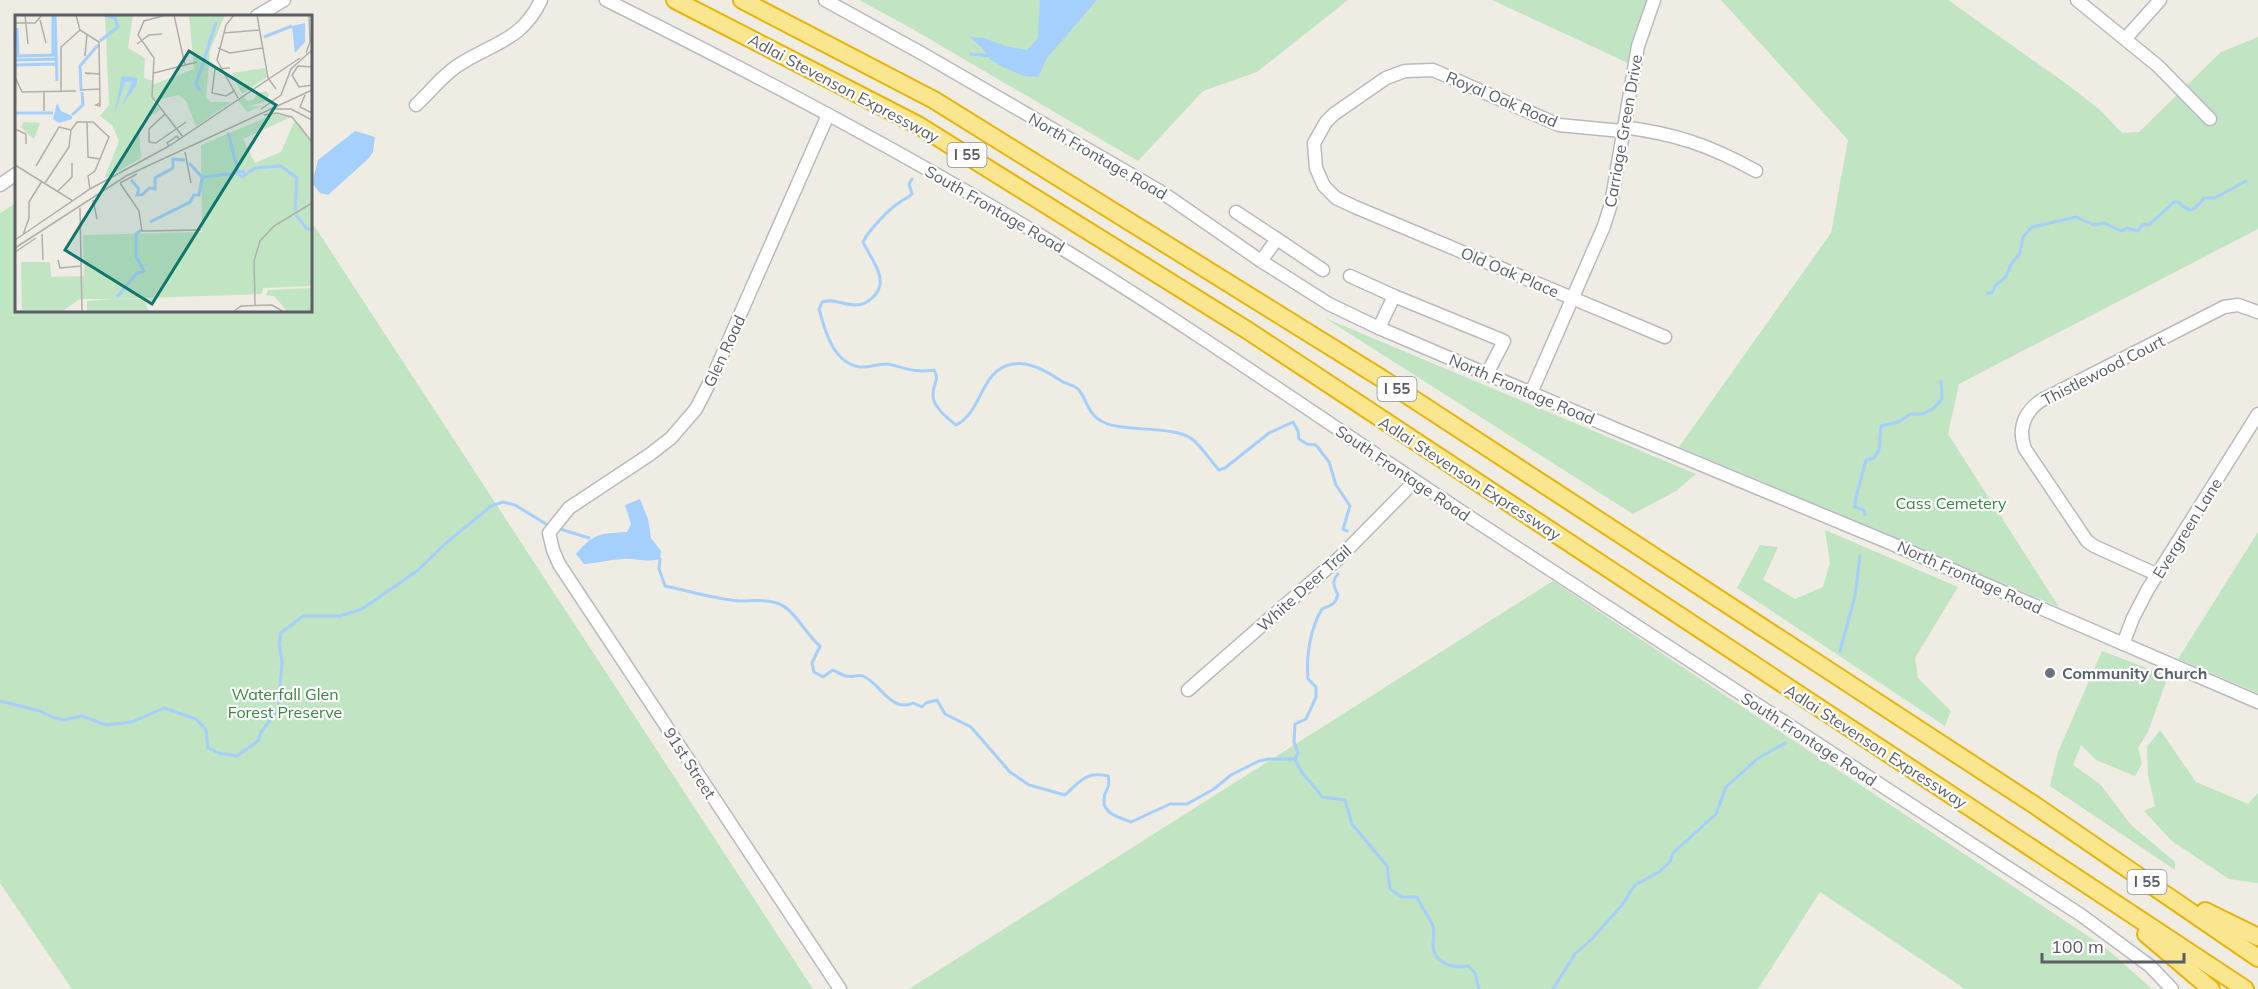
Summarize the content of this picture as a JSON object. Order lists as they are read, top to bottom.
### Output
{
  "streets": {
    "highway": ["Adlai Stevenson Expressway", "I 55"],
    "street": [
      "Royal Oak Road",
      "Carriage Green Drive",
      "North Frontage Road",
      "South Frontage Road",
      "Old Oak Place",
      "Glen Road",
      "Thistlewood Court",
      "Evergreen Lane",
      "White Deer Trail",
      "91st Street"
    ]
  },
  "crossings": [
    ["Royal Oak Road", "Carriage Green Drive"],
    ["Royal Oak Road", "Old Oak Place"],
    ["Carriage Green Drive", "North Frontage Road"],
    ["Carriage Green Drive", "Old Oak Place"],
    ["North Frontage Road", "Evergreen Lane"],
    ["South Frontage Road", "Glen Road"],
    ["South Frontage Road", "White Deer Trail"],
    ["Glen Road", "91st Street"],
    ["Thistlewood Court", "Evergreen Lane"]
  ],
  "parks": ["Cass Cemetery", "Waterfall Glen Forest Preserve"],
  "places": ["Community Church"],
  "scale_bar": "100 m"
}
